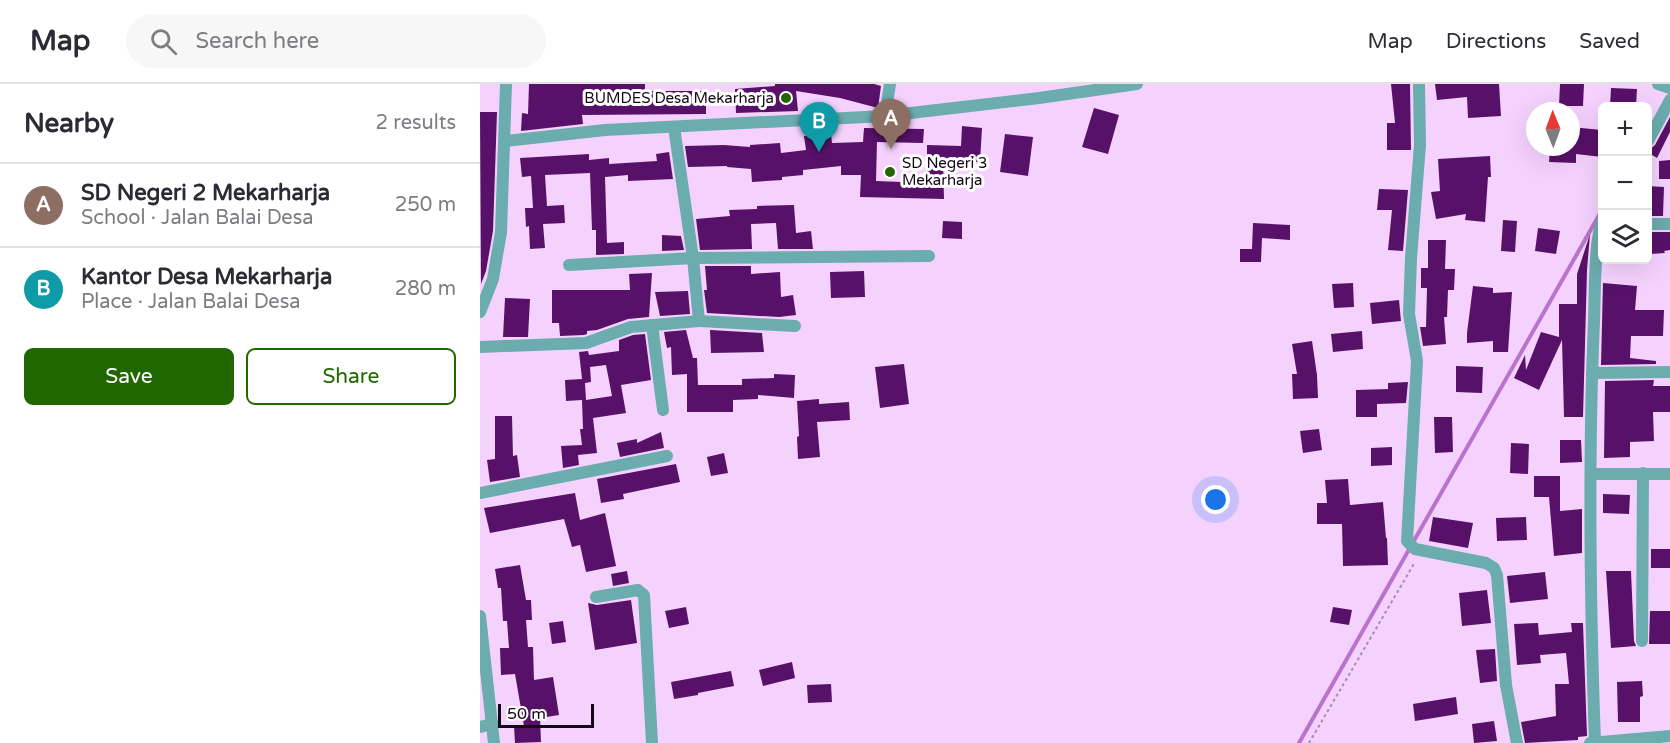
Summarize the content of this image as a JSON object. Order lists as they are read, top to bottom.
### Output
{
  "places": ["BUMDES Desa Mekarharja", "SD Negeri 3 Mekarharja"],
  "scale_bar": "50 m",
  "north": "top",
  "page": {
    "header": "Map",
    "search": "Search here",
    "nav": ["Map", "Directions", "Saved"],
    "heading": ["Nearby", "2 results"],
    "pins": ["A", "B"],
    "map_buttons": ["+", "−"],
    "list": [
      {
        "mark": "A",
        "name": "SD Negeri 2 Mekarharja",
        "note": "School · Jalan Balai Desa",
        "value": "250 m"
      },
      {
        "mark": "B",
        "name": "Kantor Desa Mekarharja",
        "note": "Place · Jalan Balai Desa",
        "value": "280 m"
      }
    ],
    "buttons": ["Save", "Share"],
    "scale": "50 m"
  }
}
